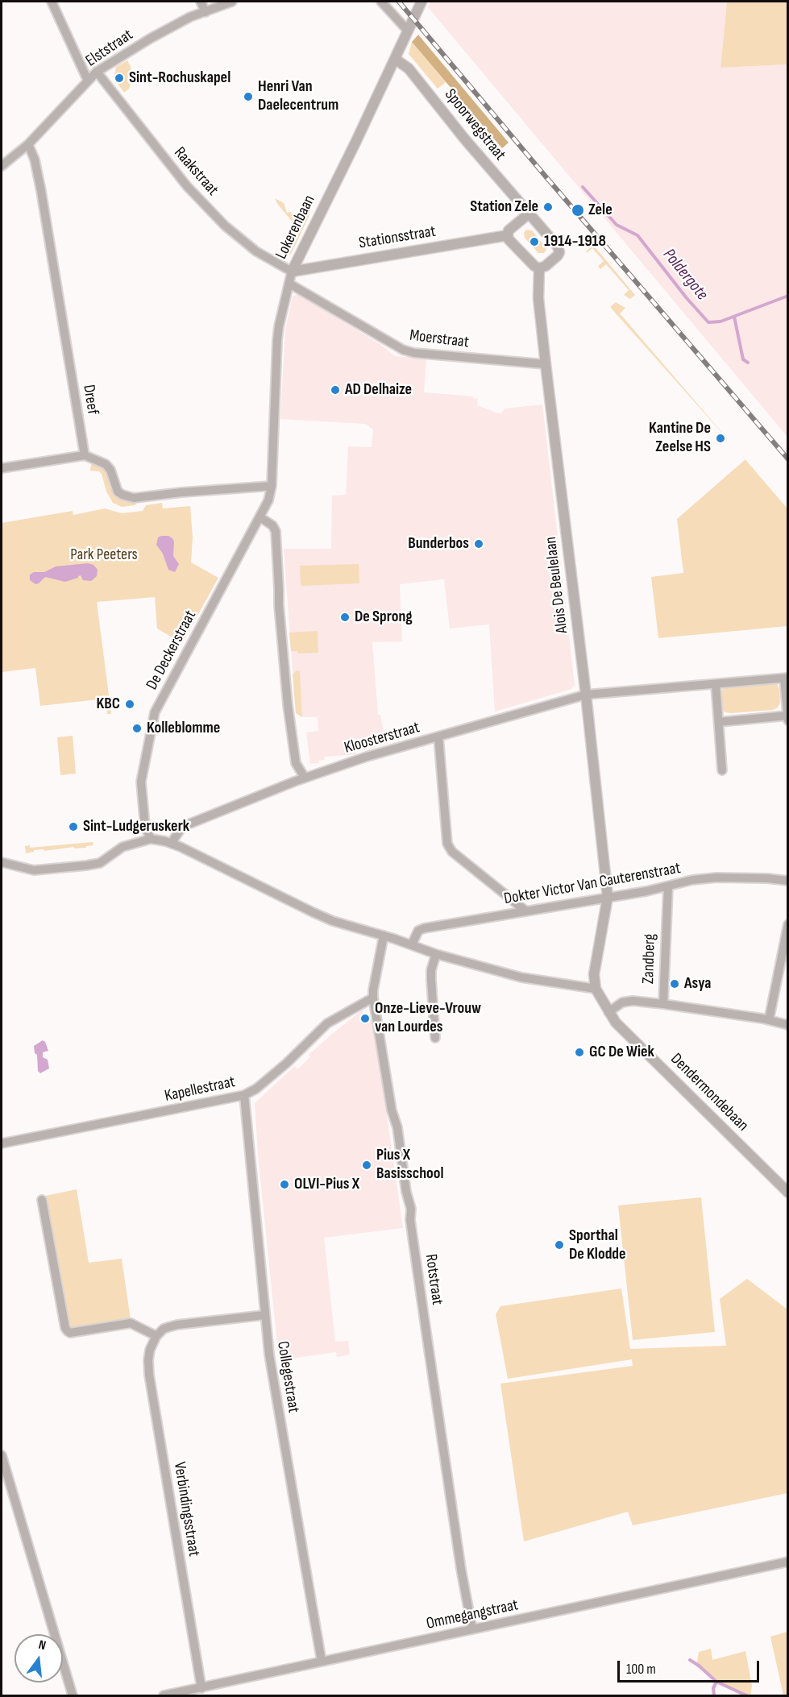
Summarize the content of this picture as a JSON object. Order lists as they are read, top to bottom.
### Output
{
  "streets": {
    "street": [
      "Elststraat",
      "Spoorwegstraat",
      "Raakstraat",
      "Lokerenbaan",
      "Stationsstraat",
      "Moerstraat",
      "Dreef",
      "Alois De Beulelaan",
      "De Deckerstraat",
      "Kloosterstraat",
      "Dokter Victor Van Cauterenstraat",
      "Zandberg",
      "Kapellestraat",
      "Dendermondebaan",
      "Rotstraat",
      "Collegestraat",
      "Verbindingsstraat",
      "Ommegangstraat"
    ]
  },
  "crossings": [
    ["Elststraat", "Raakstraat"],
    ["Elststraat", "Dreef"],
    ["Spoorwegstraat", "Lokerenbaan"],
    ["Spoorwegstraat", "Alois De Beulelaan"],
    ["Raakstraat", "Lokerenbaan"],
    ["Raakstraat", "Stationsstraat"],
    ["Lokerenbaan", "Stationsstraat"],
    ["Lokerenbaan", "Moerstraat"],
    ["Lokerenbaan", "De Deckerstraat"],
    ["Moerstraat", "Alois De Beulelaan"],
    ["Alois De Beulelaan", "Dokter Victor Van Cauterenstraat"],
    ["Kloosterstraat", "Dokter Victor Van Cauterenstraat"],
    ["Dokter Victor Van Cauterenstraat", "Zandberg"],
    ["Zandberg", "Dendermondebaan"],
    ["Kapellestraat", "Rotstraat"],
    ["Kapellestraat", "Collegestraat"],
    ["Rotstraat", "Ommegangstraat"],
    ["Collegestraat", "Ommegangstraat"],
    ["Verbindingsstraat", "Ommegangstraat"]
  ],
  "water": ["Poldergote"],
  "parks": ["Park Peeters"],
  "places": [
    "Sint-Rochuskapel",
    "Henri Van Daelecentrum",
    "Station Zele",
    "Zele",
    "1914-1918",
    "AD Delhaize",
    "Kantine De Zeelse HS",
    "Bunderbos",
    "De Sprong",
    "KBC",
    "Kolleblomme",
    "Sint-Ludgeruskerk",
    "Asya",
    "Onze-Lieve-Vrouw van Lourdes",
    "GC De Wiek",
    "Pius X Basisschool",
    "OLVI-Pius X",
    "Sporthal De Klodde"
  ],
  "scale_bar": "100 m",
  "north": "top"
}
